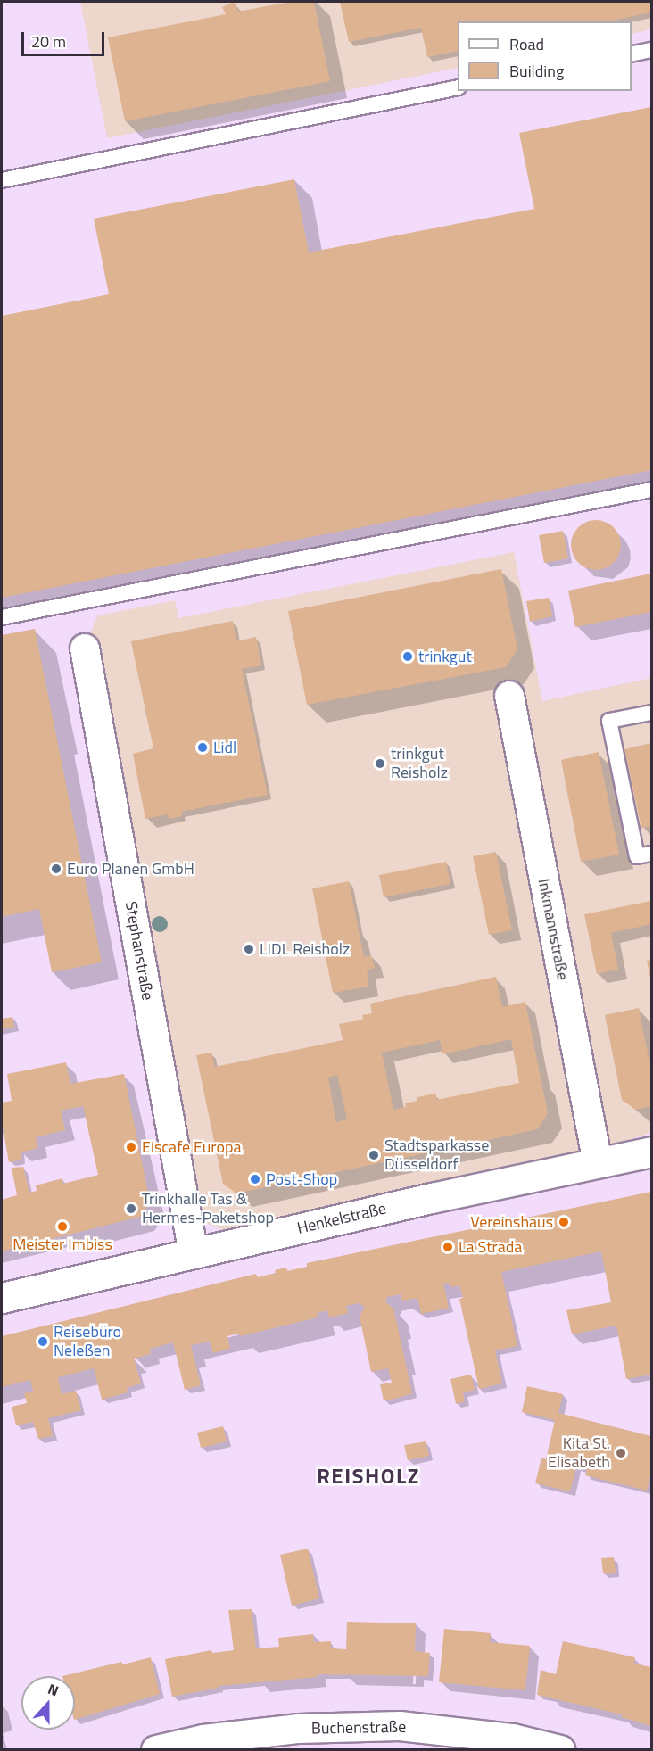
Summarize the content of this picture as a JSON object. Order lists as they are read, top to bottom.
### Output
{
  "streets": {
    "street": [
      "Inkmannstraße",
      "Stephanstraße",
      "Henkelstraße",
      "Buchenstraße"
    ]
  },
  "crossings": [
    ["Inkmannstraße", "Henkelstraße"],
    ["Stephanstraße", "Henkelstraße"]
  ],
  "districts": ["REISHOLZ"],
  "places": [
    "trinkgut",
    "Lidl",
    "trinkgut Reisholz",
    "Euro Planen GmbH",
    "LIDL Reisholz",
    "Eiscafe Europa",
    "Stadtsparkasse Düsseldorf",
    "Post-Shop",
    "Trinkhalle Tas & Hermes-Paketshop",
    "Vereinshaus",
    "Meister Imbiss",
    "La Strada",
    "Reisebüro Neleßen",
    "Kita St. Elisabeth"
  ],
  "legend": ["Road", "Building"],
  "scale_bar": "20 m",
  "north": "top"
}
